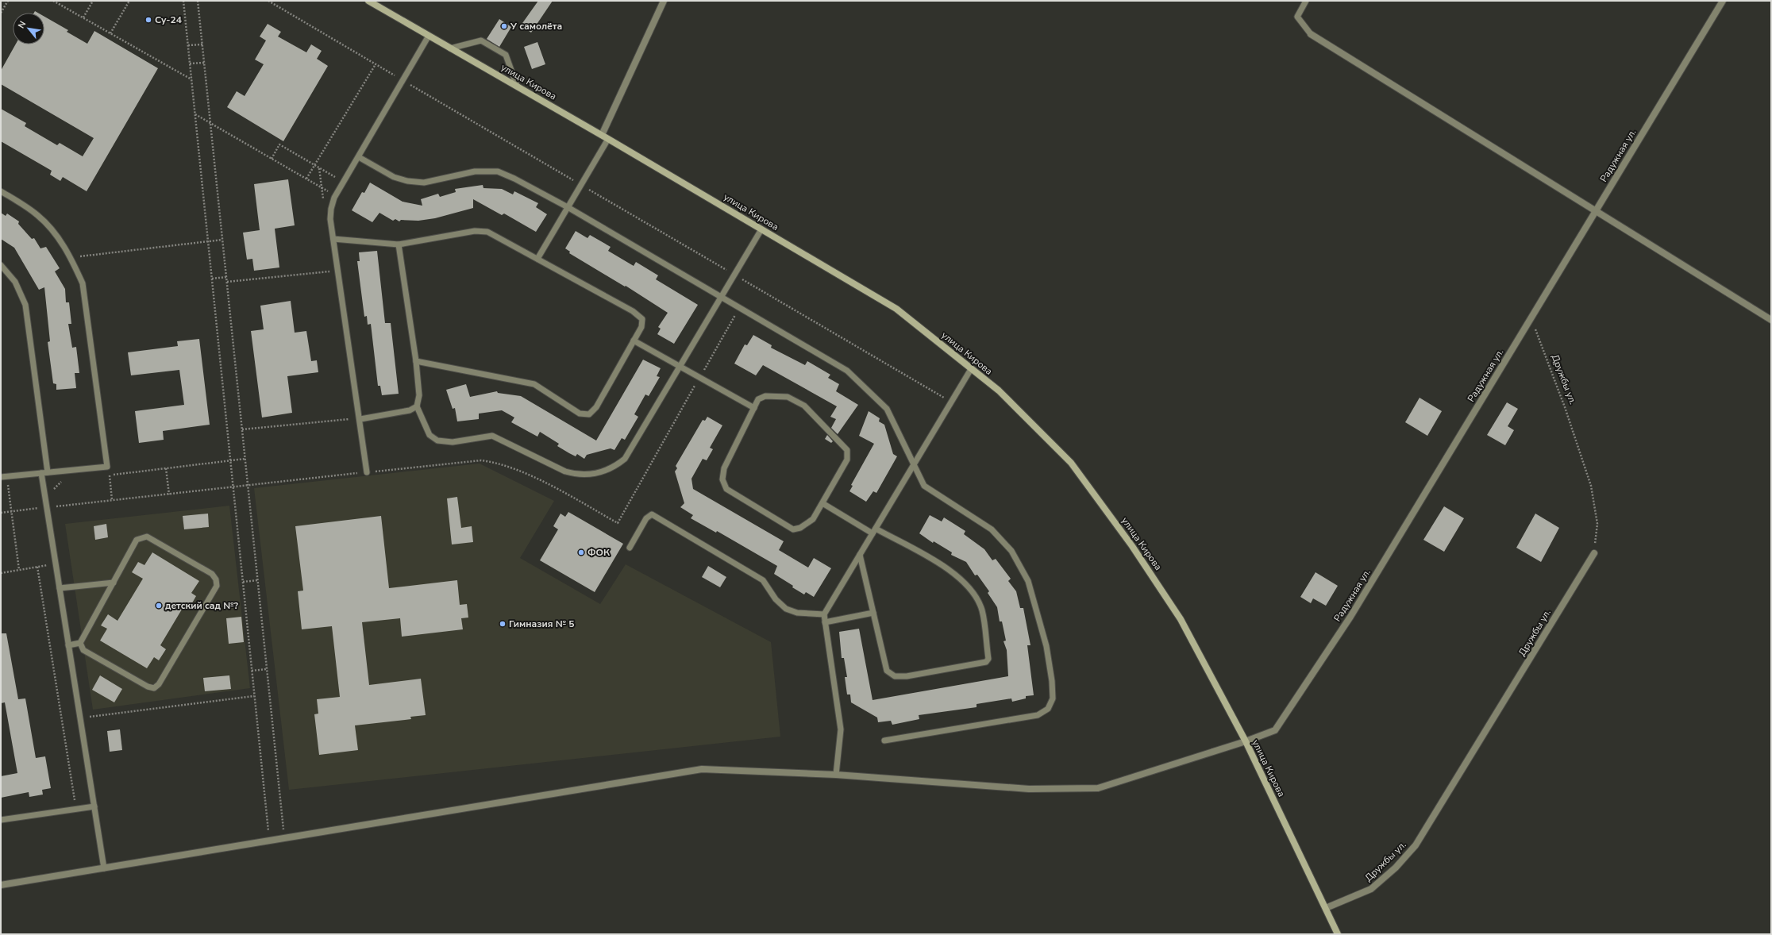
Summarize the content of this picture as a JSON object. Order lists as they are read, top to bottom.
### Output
{
  "streets": {
    "main road": ["улица Кирова"],
    "street": ["Радужная ул.", "Дружбы ул."]
  },
  "crossings": [
    ["улица Кирова", "Радужная ул."],
    ["улица Кирова", "Дружбы ул."]
  ],
  "places": [
    "Су-24",
    "У самолёта",
    "ФОК",
    "детский сад №?",
    "Гимназия № 5"
  ],
  "north": "top left"
}
